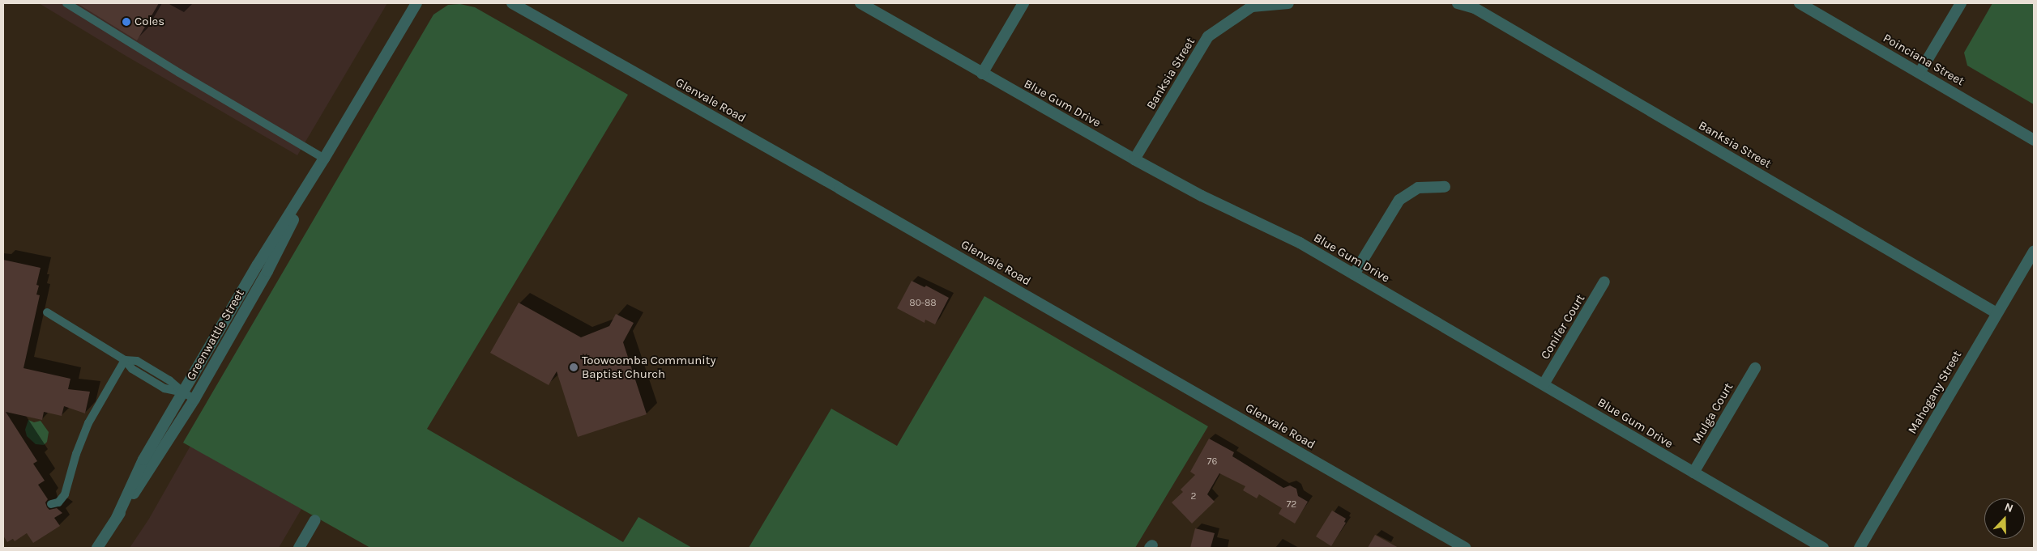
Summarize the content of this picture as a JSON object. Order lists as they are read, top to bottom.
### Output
{
  "streets": {
    "street": [
      "Poinciana Street",
      "Banksia Street",
      "Glenvale Road",
      "Blue Gum Drive",
      "Conifer Court",
      "Greenwattle Street",
      "Mahogany Street",
      "Mulga Court"
    ]
  },
  "crossings": [
    ["Banksia Street", "Blue Gum Drive"],
    ["Banksia Street", "Mahogany Street"],
    ["Blue Gum Drive", "Conifer Court"],
    ["Blue Gum Drive", "Mulga Court"]
  ],
  "places": ["Coles", "Toowoomba Community Baptist Church"],
  "house_numbers": [
    "80-88",
    "76",
    "2",
    "72"
  ],
  "north": "top"
}
